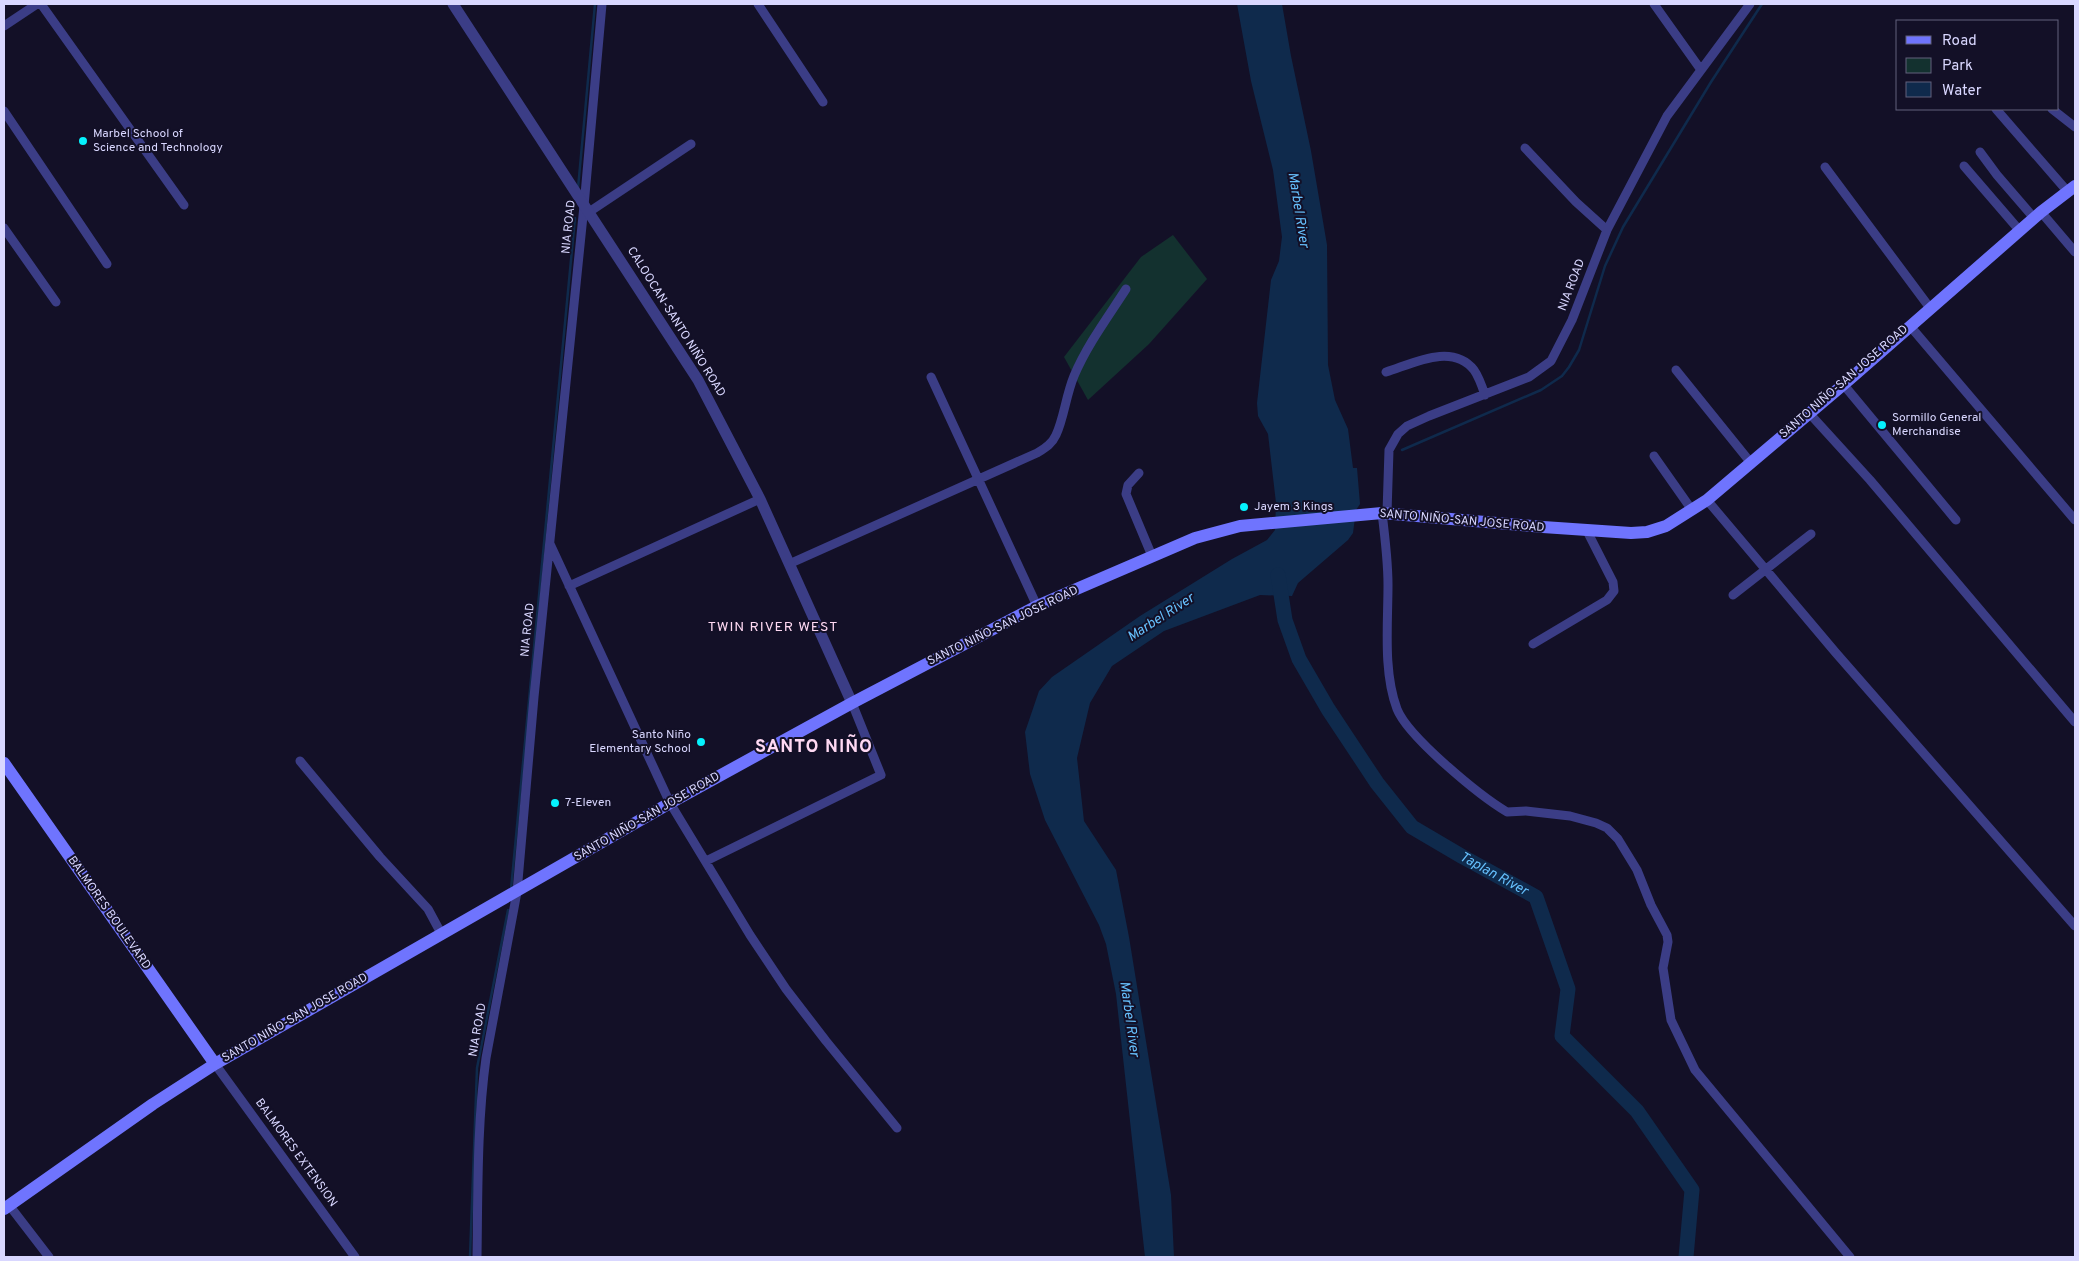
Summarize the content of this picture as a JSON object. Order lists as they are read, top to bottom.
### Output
{
  "streets": {
    "main road": ["SANTO NIÑO-SAN JOSE ROAD", "BALMORES BOULEVARD"],
    "street": ["NIA ROAD", "CALOOCAN-SANTO NIÑO ROAD", "BALMORES EXTENSION"]
  },
  "crossings": [
    ["NIA ROAD", "CALOOCAN-SANTO NIÑO ROAD"],
    ["NIA ROAD", "SANTO NIÑO-SAN JOSE ROAD"],
    ["CALOOCAN-SANTO NIÑO ROAD", "SANTO NIÑO-SAN JOSE ROAD"],
    ["SANTO NIÑO-SAN JOSE ROAD", "BALMORES BOULEVARD"],
    ["SANTO NIÑO-SAN JOSE ROAD", "BALMORES EXTENSION"],
    ["BALMORES BOULEVARD", "BALMORES EXTENSION"]
  ],
  "districts": ["TWIN RIVER WEST", "SANTO NIÑO"],
  "water": ["Marbel River", "Taplan River"],
  "places": [
    "Marbel School of Science and Technology",
    "Sormillo General Merchandise",
    "Jayem 3 Kings",
    "Santo Niño Elementary School",
    "7-Eleven"
  ],
  "legend": ["Road", "Park", "Water"]
}
